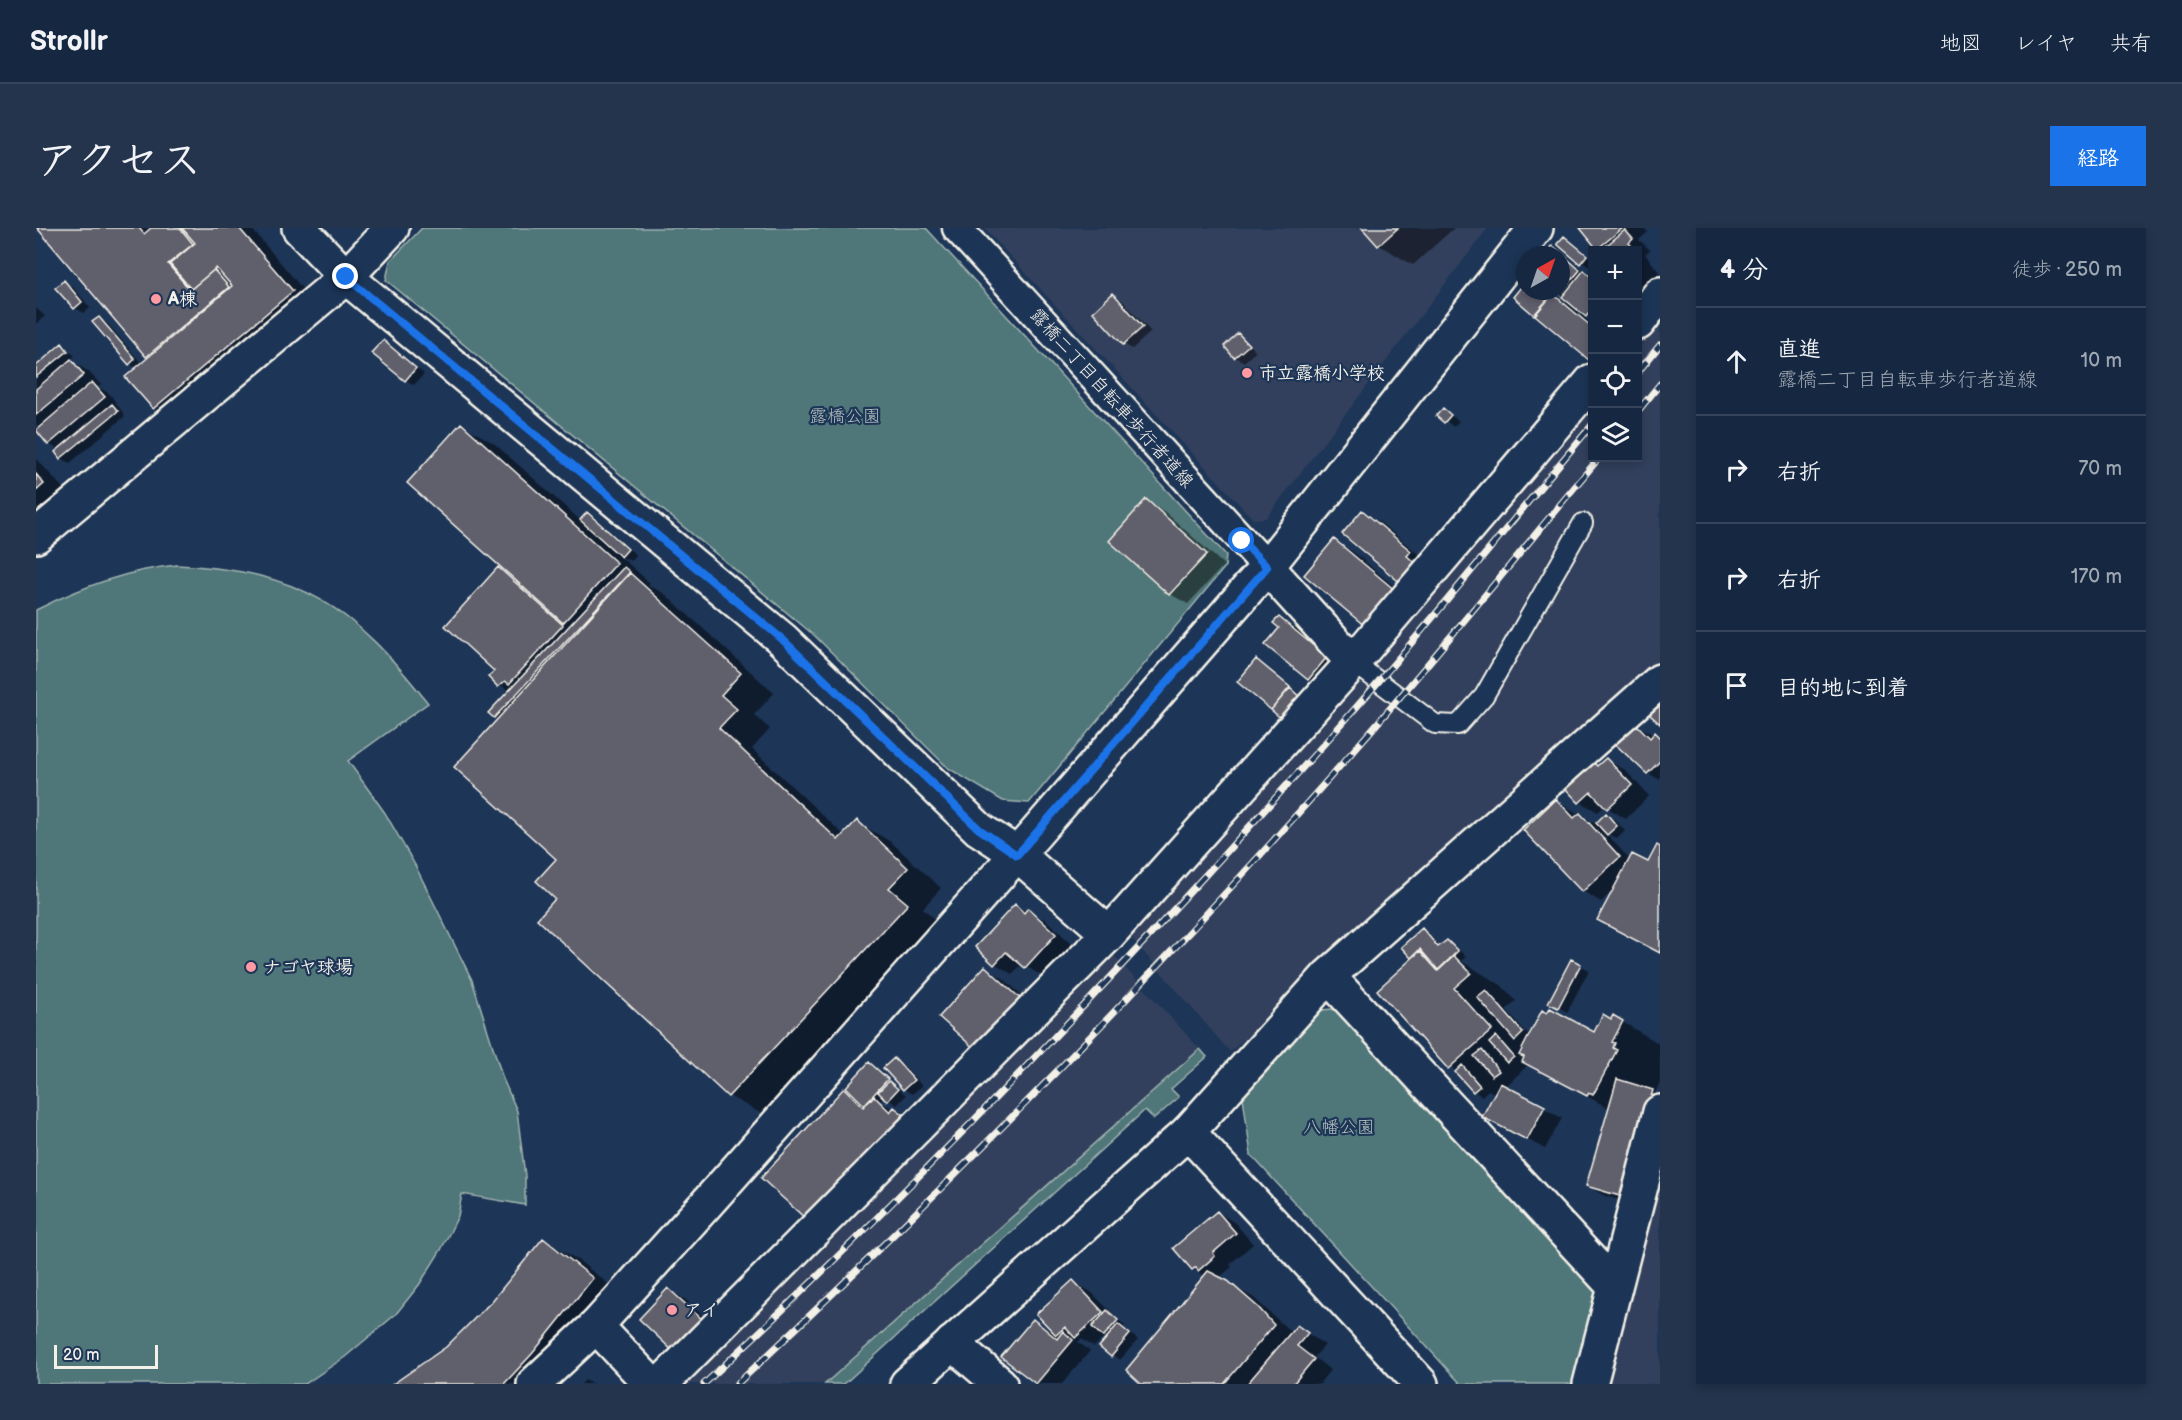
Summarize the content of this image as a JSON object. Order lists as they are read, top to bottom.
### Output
{
  "streets": {
    "street": ["露橋二丁目自転車歩行者道線"]
  },
  "parks": ["露橋公園", "八幡公園"],
  "places": [
    "A棟",
    "市立露橋小学校",
    "ナゴヤ球場",
    "アイ"
  ],
  "scale_bar": "20 m",
  "north": "top right",
  "page": {
    "header": "Strollr",
    "nav": ["地図", "レイヤ", "共有"],
    "title": "アクセス",
    "buttons": "経路",
    "heading": ["4 分", "徒歩 · 250 m"],
    "map_buttons": ["+", "−"],
    "list": [
      ["直進", "露橋二丁目自転車歩行者道線", "10 m"],
      ["右折", "70 m"],
      ["右折", "170 m"],
      "目的地に到着"
    ],
    "scale": "20 m"
  }
}
